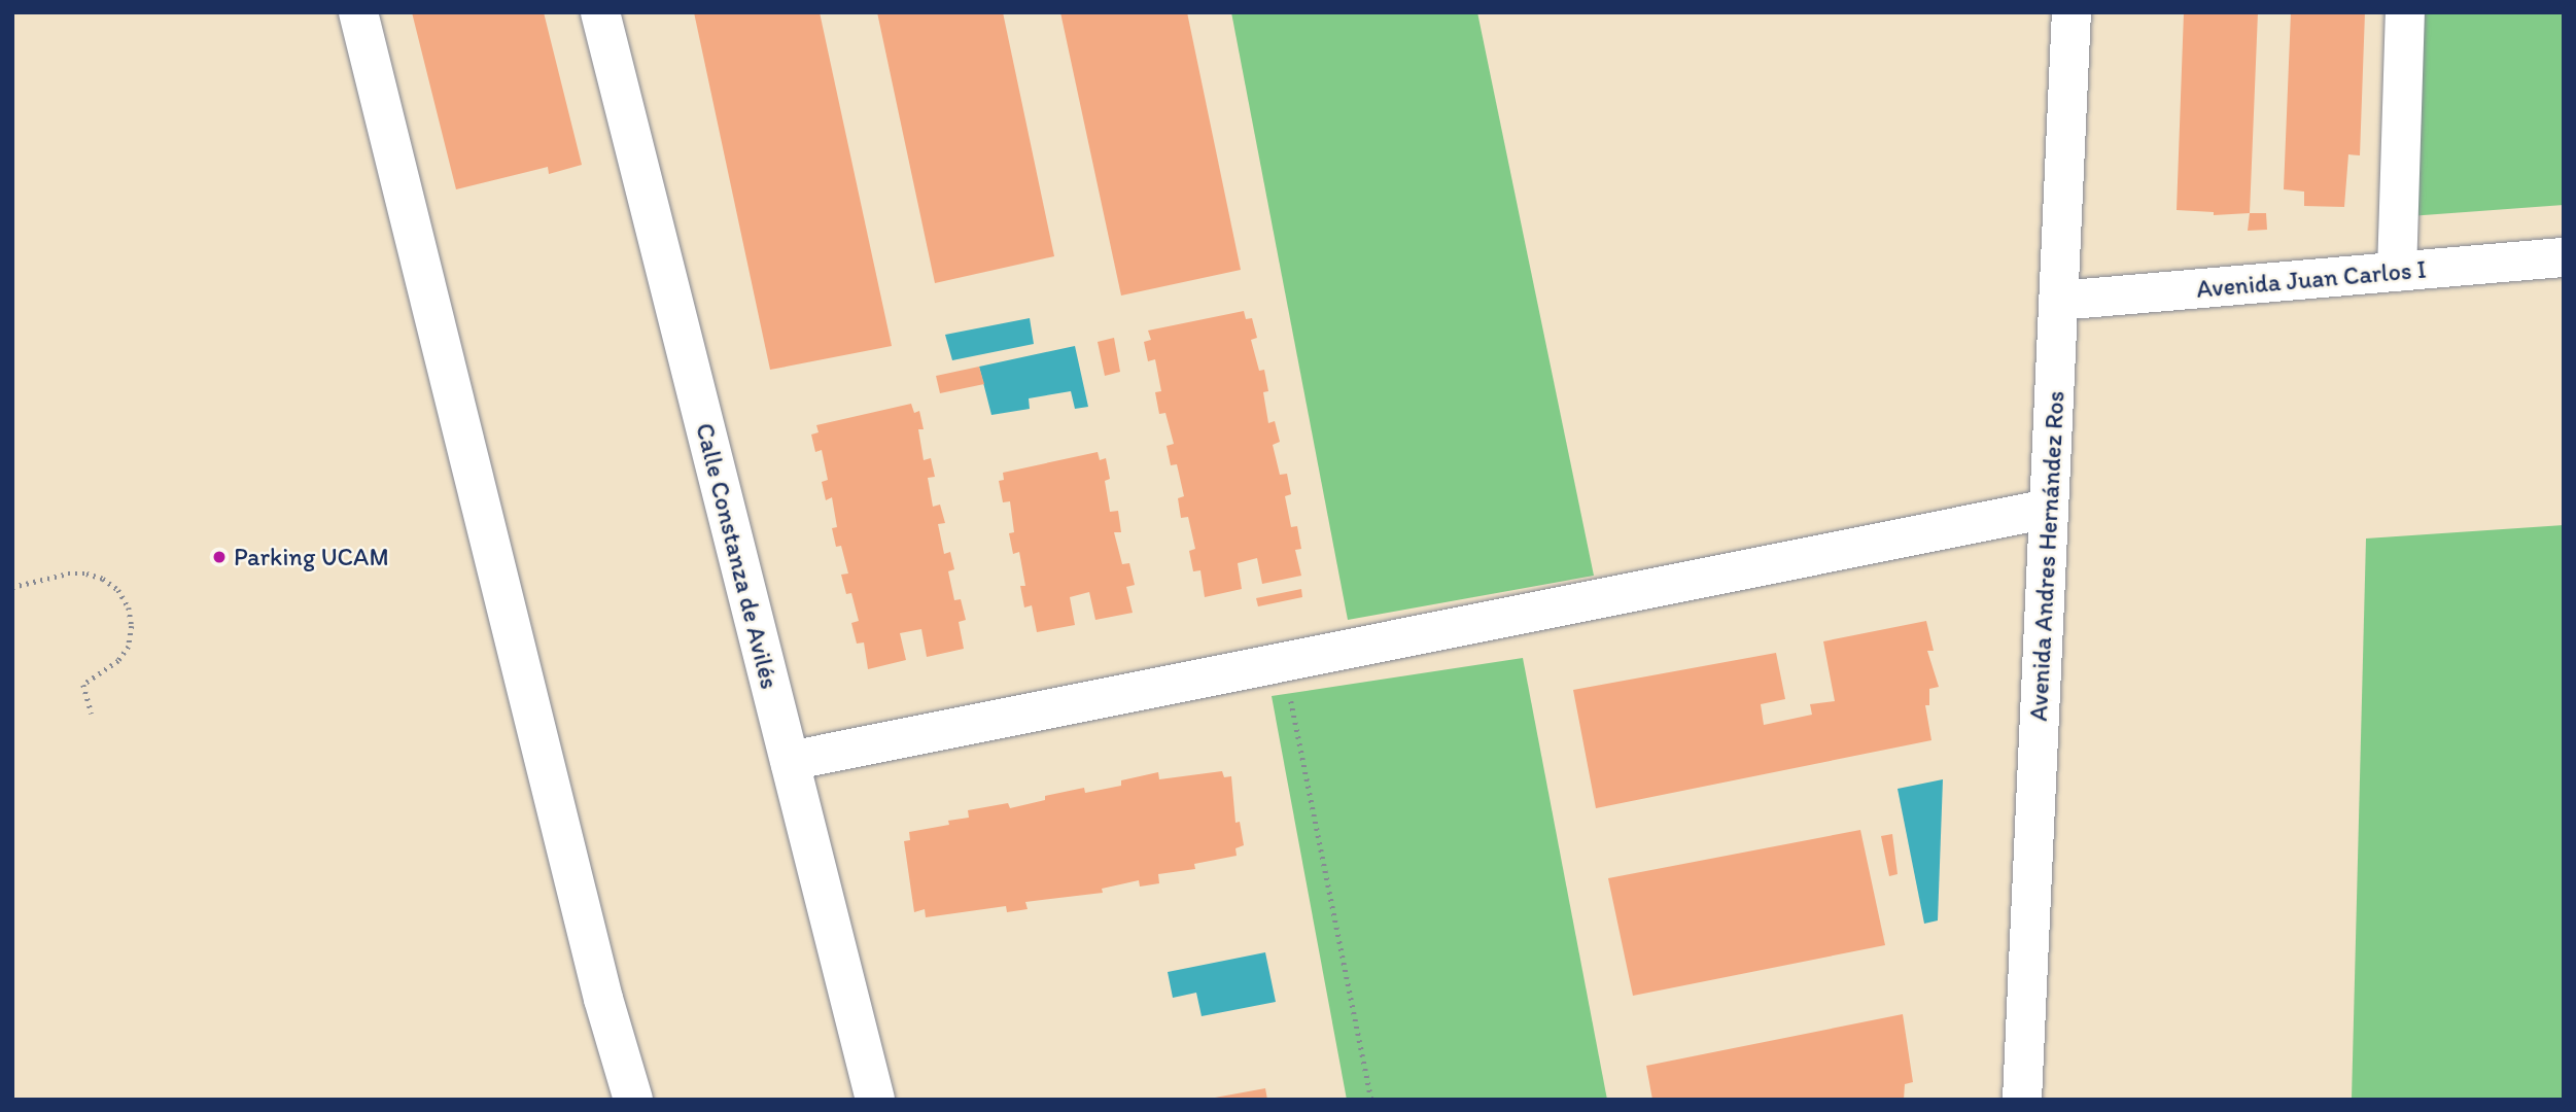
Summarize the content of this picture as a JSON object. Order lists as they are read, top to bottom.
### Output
{
  "streets": {
    "street": ["Avenida Juan Carlos I", "Calle Constanza de Avilés", "Avenida Andres Hernández Ros"]
  },
  "crossings": [
    ["Avenida Juan Carlos I", "Avenida Andres Hernández Ros"]
  ],
  "places": ["Parking UCAM"]
}
